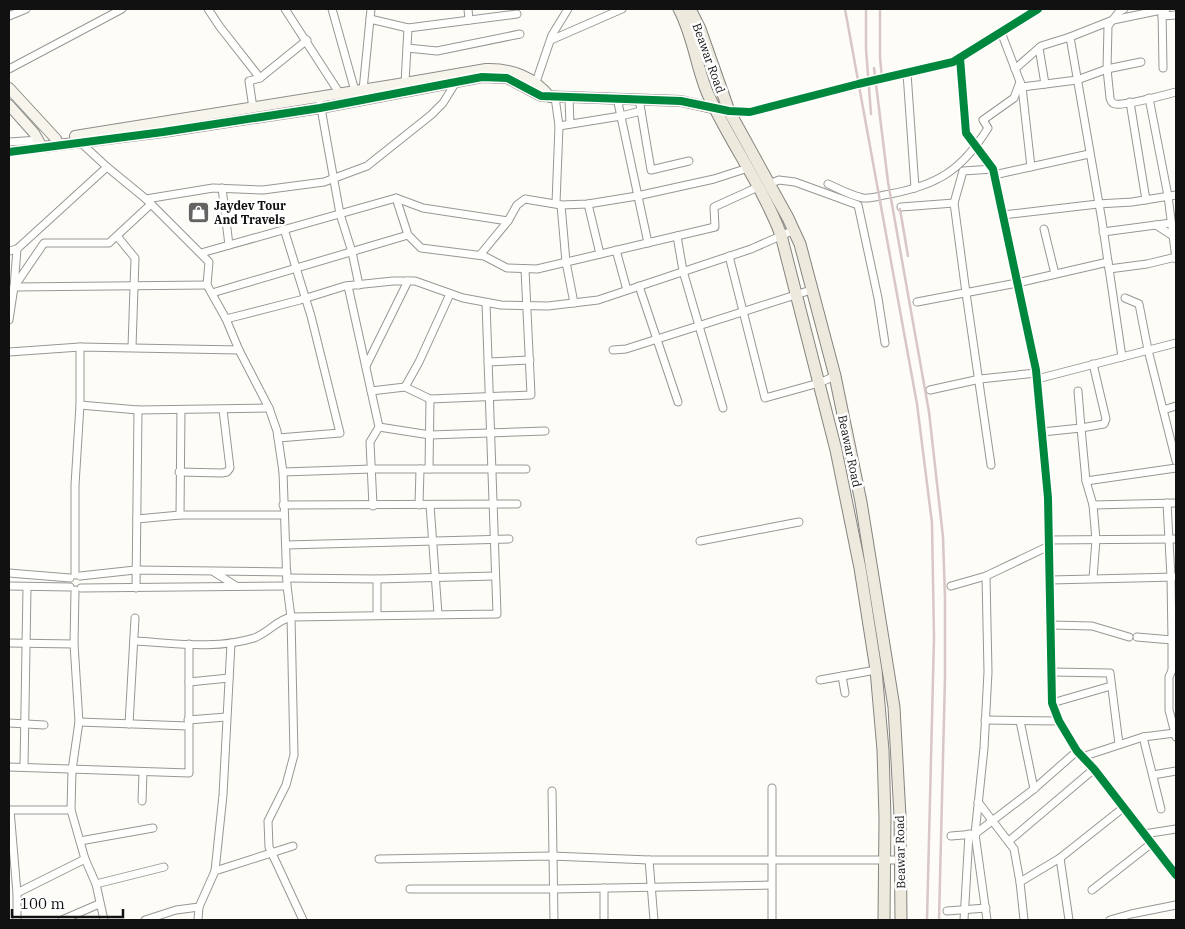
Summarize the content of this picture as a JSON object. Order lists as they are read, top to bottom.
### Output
{
  "streets": {
    "main road": ["Beawar Road"]
  },
  "places": {
    "shop": ["Jaydev Tour And Travels"]
  },
  "scale_bar": "100 m"
}
